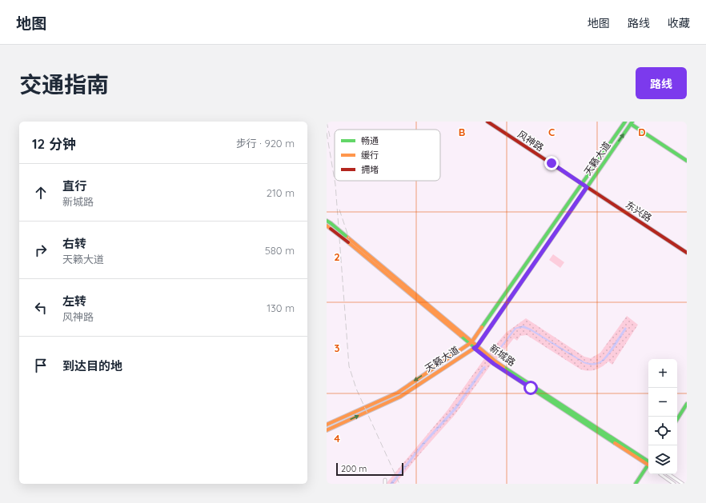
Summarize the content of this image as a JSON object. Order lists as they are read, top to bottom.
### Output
{
  "streets": {
    "main road": [
      "风神路",
      "天籁大道",
      "东兴路",
      "新城路"
    ]
  },
  "crossings": [
    ["风神路", "天籁大道"],
    ["风神路", "东兴路"],
    ["天籁大道", "东兴路"],
    ["天籁大道", "新城路"]
  ],
  "legend": ["畅通", "缓行", "拥堵"],
  "scale_bar": "200 m",
  "page": {
    "header": "地图",
    "nav": ["地图", "路线", "收藏"],
    "title": "交通指南",
    "buttons": "路线",
    "heading": ["12 分钟", "步行 · 920 m"],
    "list": [
      ["直行", "新城路", "210 m"],
      ["右转", "天籁大道", "580 m"],
      ["左转", "风神路", "130 m"],
      "到达目的地"
    ],
    "map_buttons": ["+", "−"],
    "scale": "200 m"
  },
  "grid": {
    "columns": ["B", "C", "D"],
    "rows": ["2", "3", "4"]
  }
}
